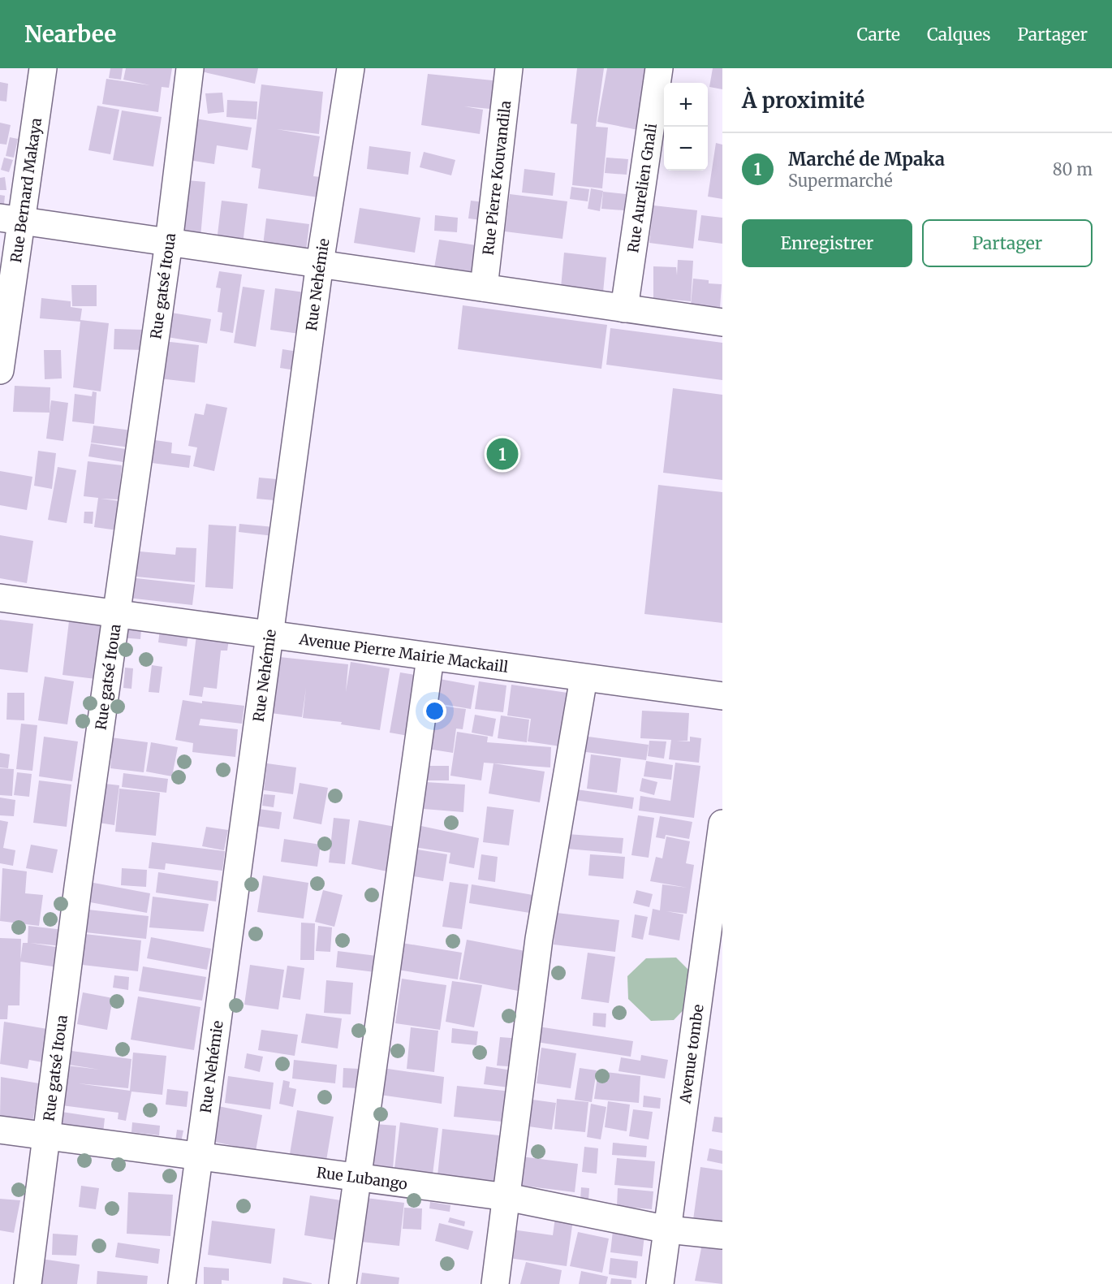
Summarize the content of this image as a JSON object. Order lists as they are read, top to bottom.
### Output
{
  "streets": {
    "street": [
      "Rue Pierre Kouvandila",
      "Rue Aurelien Gnali",
      "Rue Bernard Makaya",
      "Rue gatsé Itoua",
      "Rue Nehémie",
      "Avenue Pierre Mairie Mackaill",
      "Avenue tombe",
      "Rue Lubango"
    ]
  },
  "crossings": [
    ["Rue gatsé Itoua", "Avenue Pierre Mairie Mackaill"],
    ["Rue gatsé Itoua", "Rue Lubango"],
    ["Rue Nehémie", "Avenue Pierre Mairie Mackaill"],
    ["Rue Nehémie", "Rue Lubango"],
    ["Avenue tombe", "Rue Lubango"]
  ],
  "page": {
    "header": "Nearbee",
    "nav": ["Carte", "Calques", "Partager"],
    "heading": "À proximité",
    "map_buttons": ["+", "−"],
    "list": [
      {
        "mark": "1",
        "name": "Marché de Mpaka",
        "note": "Supermarché",
        "value": "80 m"
      }
    ],
    "buttons": ["Enregistrer", "Partager"],
    "pins": "1"
  }
}
